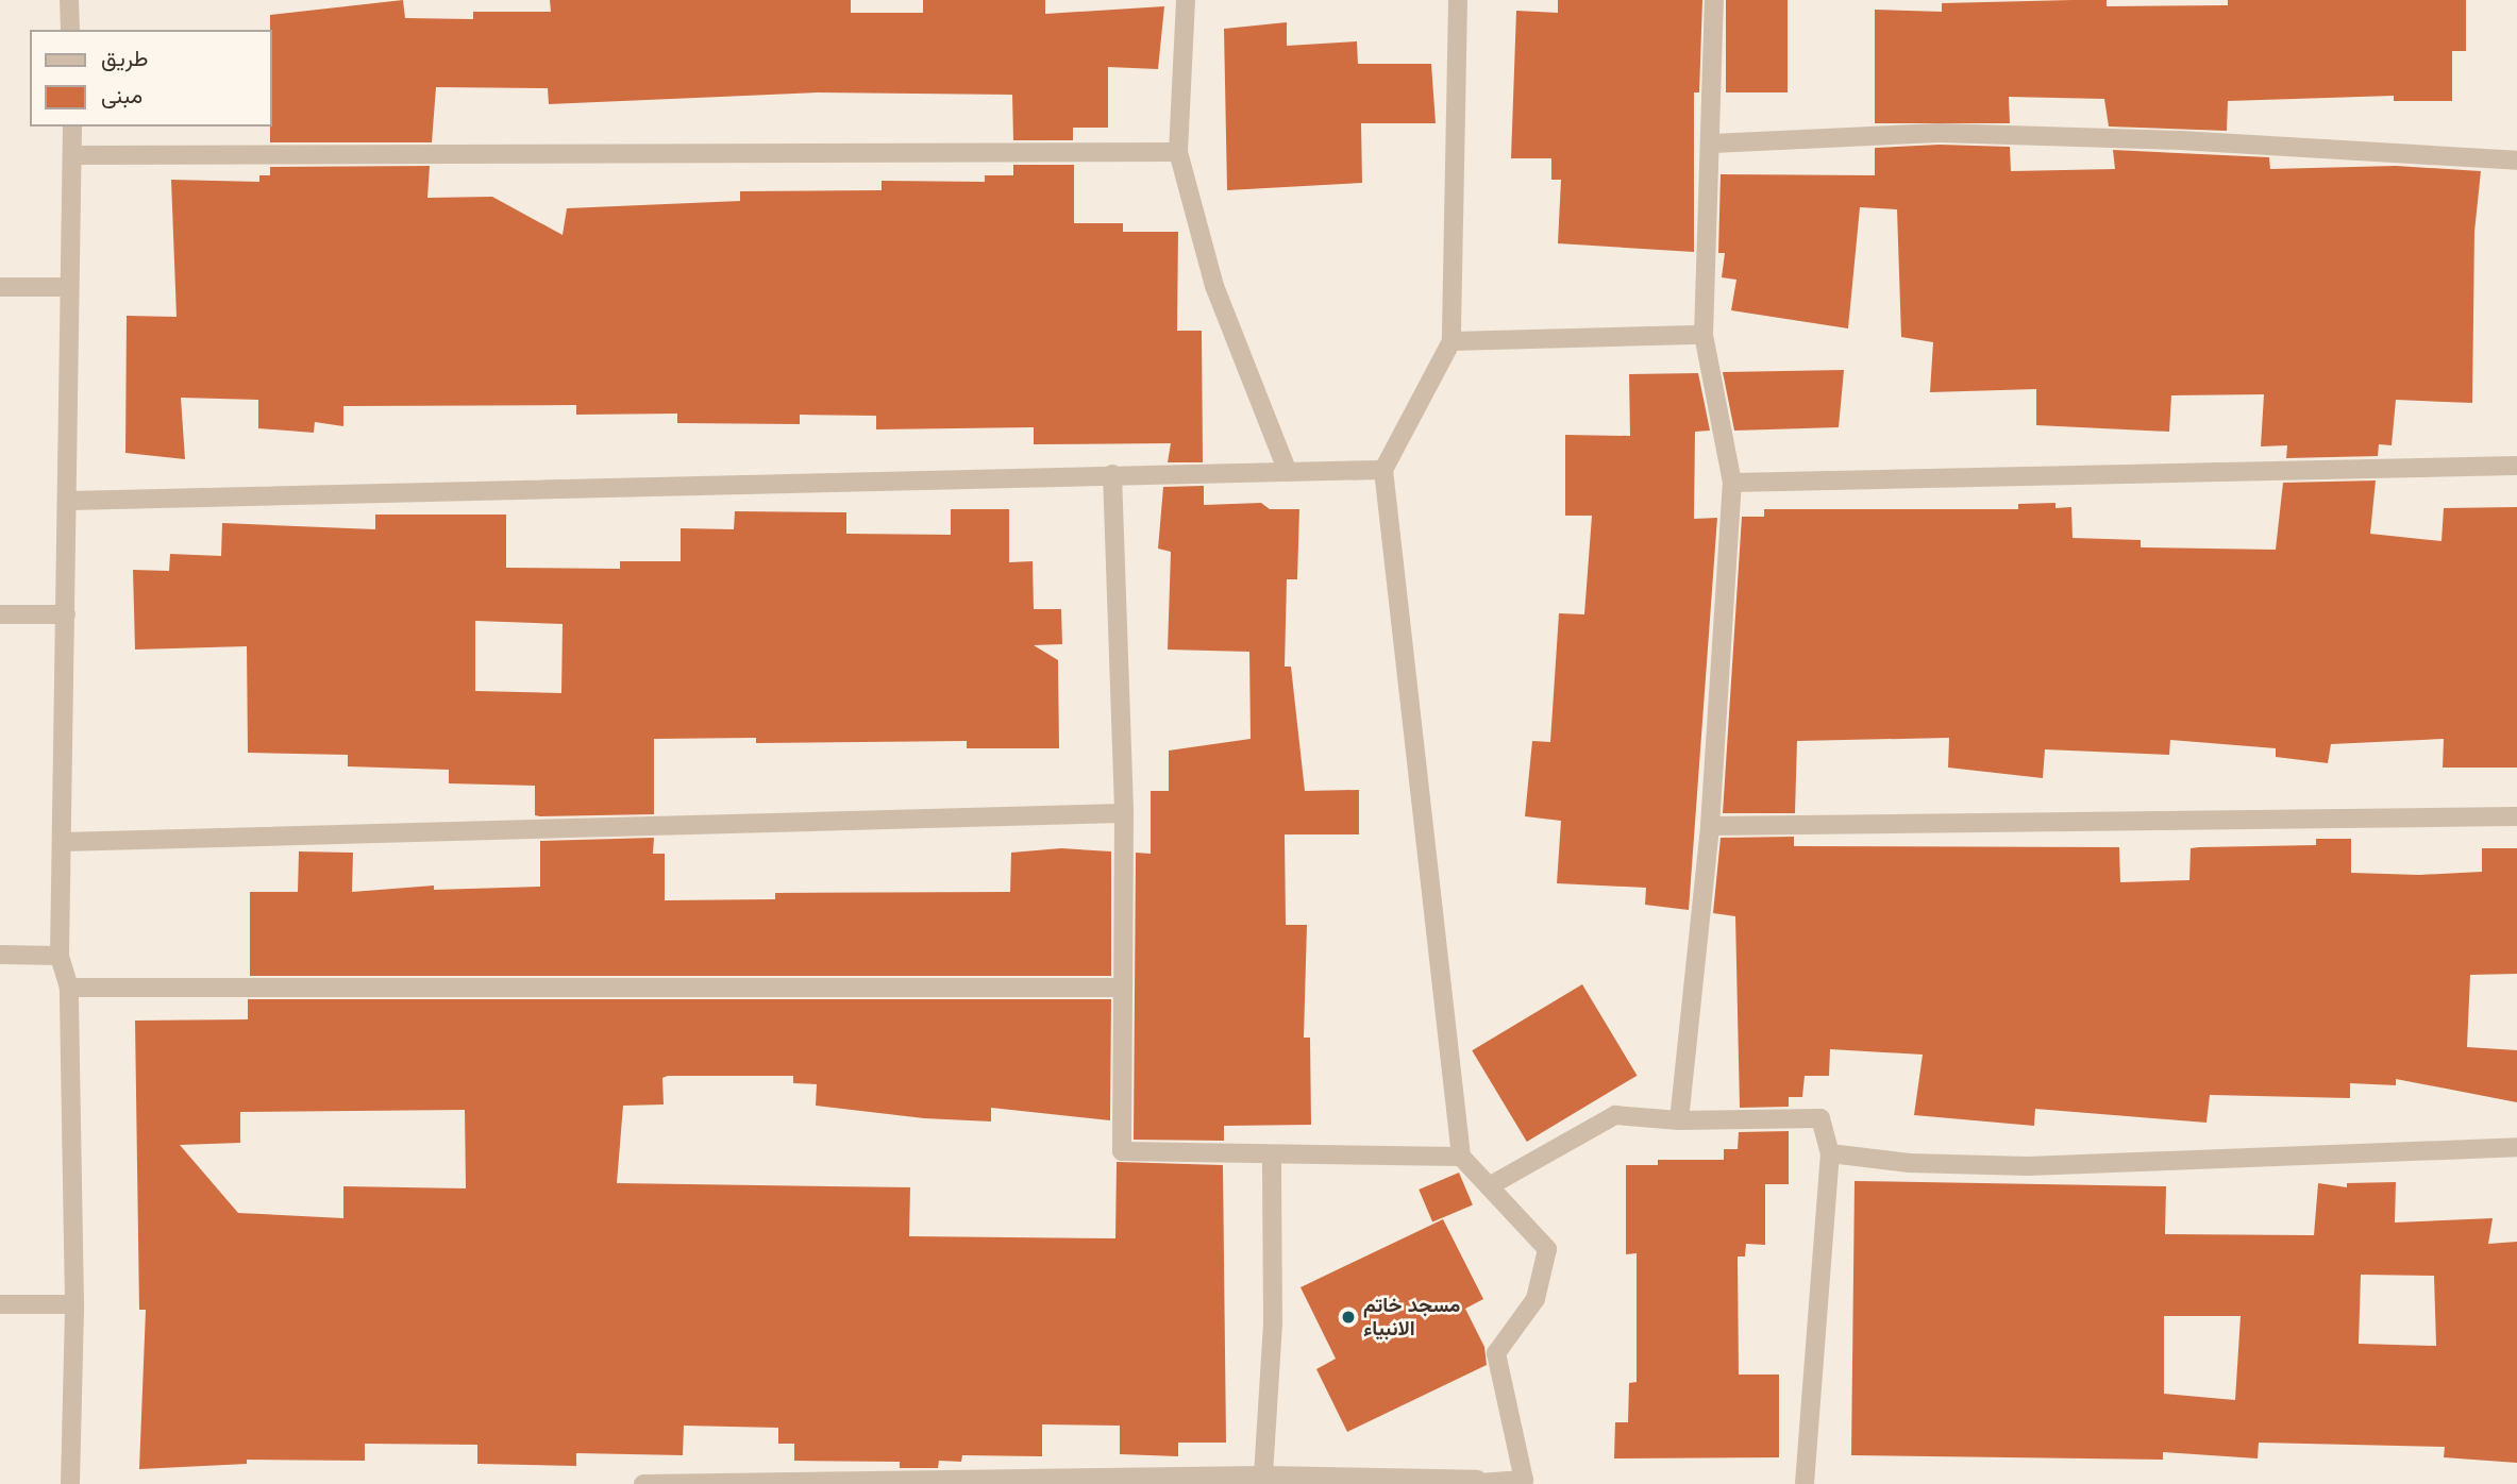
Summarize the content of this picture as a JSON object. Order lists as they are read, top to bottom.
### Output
{
  "places": ["مسجد خاتم الانبياء"],
  "legend": ["طريق", "مبنى"]
}
